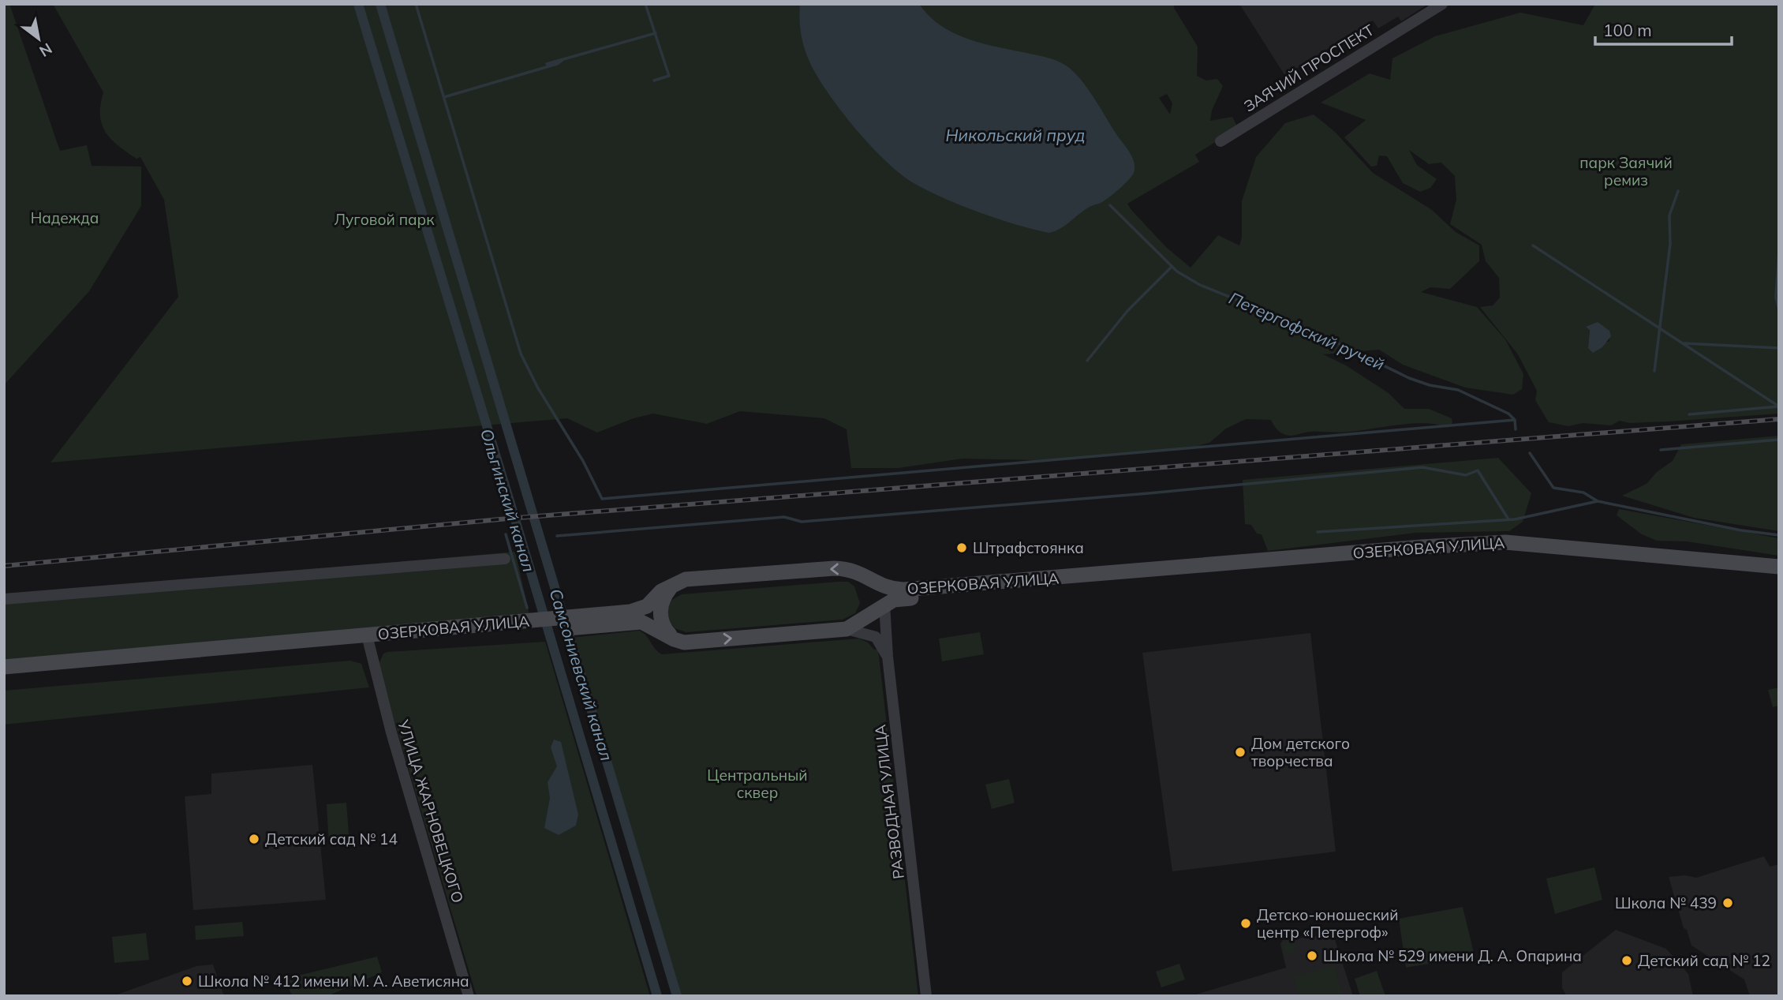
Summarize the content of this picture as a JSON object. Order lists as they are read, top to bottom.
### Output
{
  "streets": {
    "street": [
      "ЗАЯЧИЙ ПРОСПЕКТ",
      "ОЗЕРКОВАЯ УЛИЦА",
      "РАЗВОДНАЯ УЛИЦА",
      "УЛИЦА ЖАРНОВЕЦКОГО"
    ]
  },
  "crossings": [
    ["ОЗЕРКОВАЯ УЛИЦА", "РАЗВОДНАЯ УЛИЦА"],
    ["ОЗЕРКОВАЯ УЛИЦА", "УЛИЦА ЖАРНОВЕЦКОГО"]
  ],
  "water": [
    "Никольский пруд",
    "Петергофский ручей",
    "Ольгинский канал",
    "Самсониевский канал"
  ],
  "parks": [
    "парк Заячий ремиз",
    "Надежда",
    "Луговой парк",
    "Центральный сквер"
  ],
  "places": [
    "Штрафстоянка",
    "Дом детского творчества",
    "Детский сад № 14",
    "Школа № 439",
    "Детско-юношеский центр «Петергоф»",
    "Школа № 529 имени Д. А. Опарина",
    "Детский сад № 12",
    "Школа № 412 имени М. А. Аветисяна"
  ],
  "scale_bar": "100 m",
  "north": "bottom right"
}
